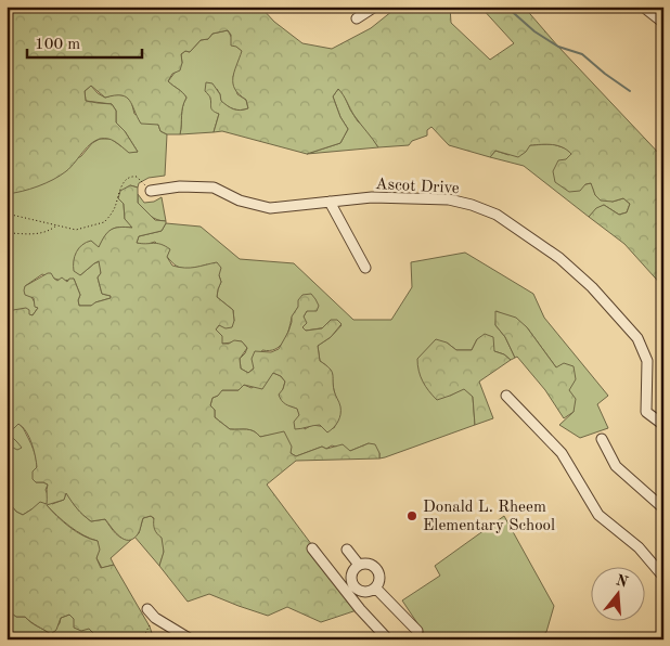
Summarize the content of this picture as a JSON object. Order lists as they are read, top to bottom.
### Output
{
  "streets": {
    "street": ["Ascot Drive"]
  },
  "places": ["Donald L. Rheem Elementary School"],
  "scale_bar": "100 m",
  "north": "top"
}
